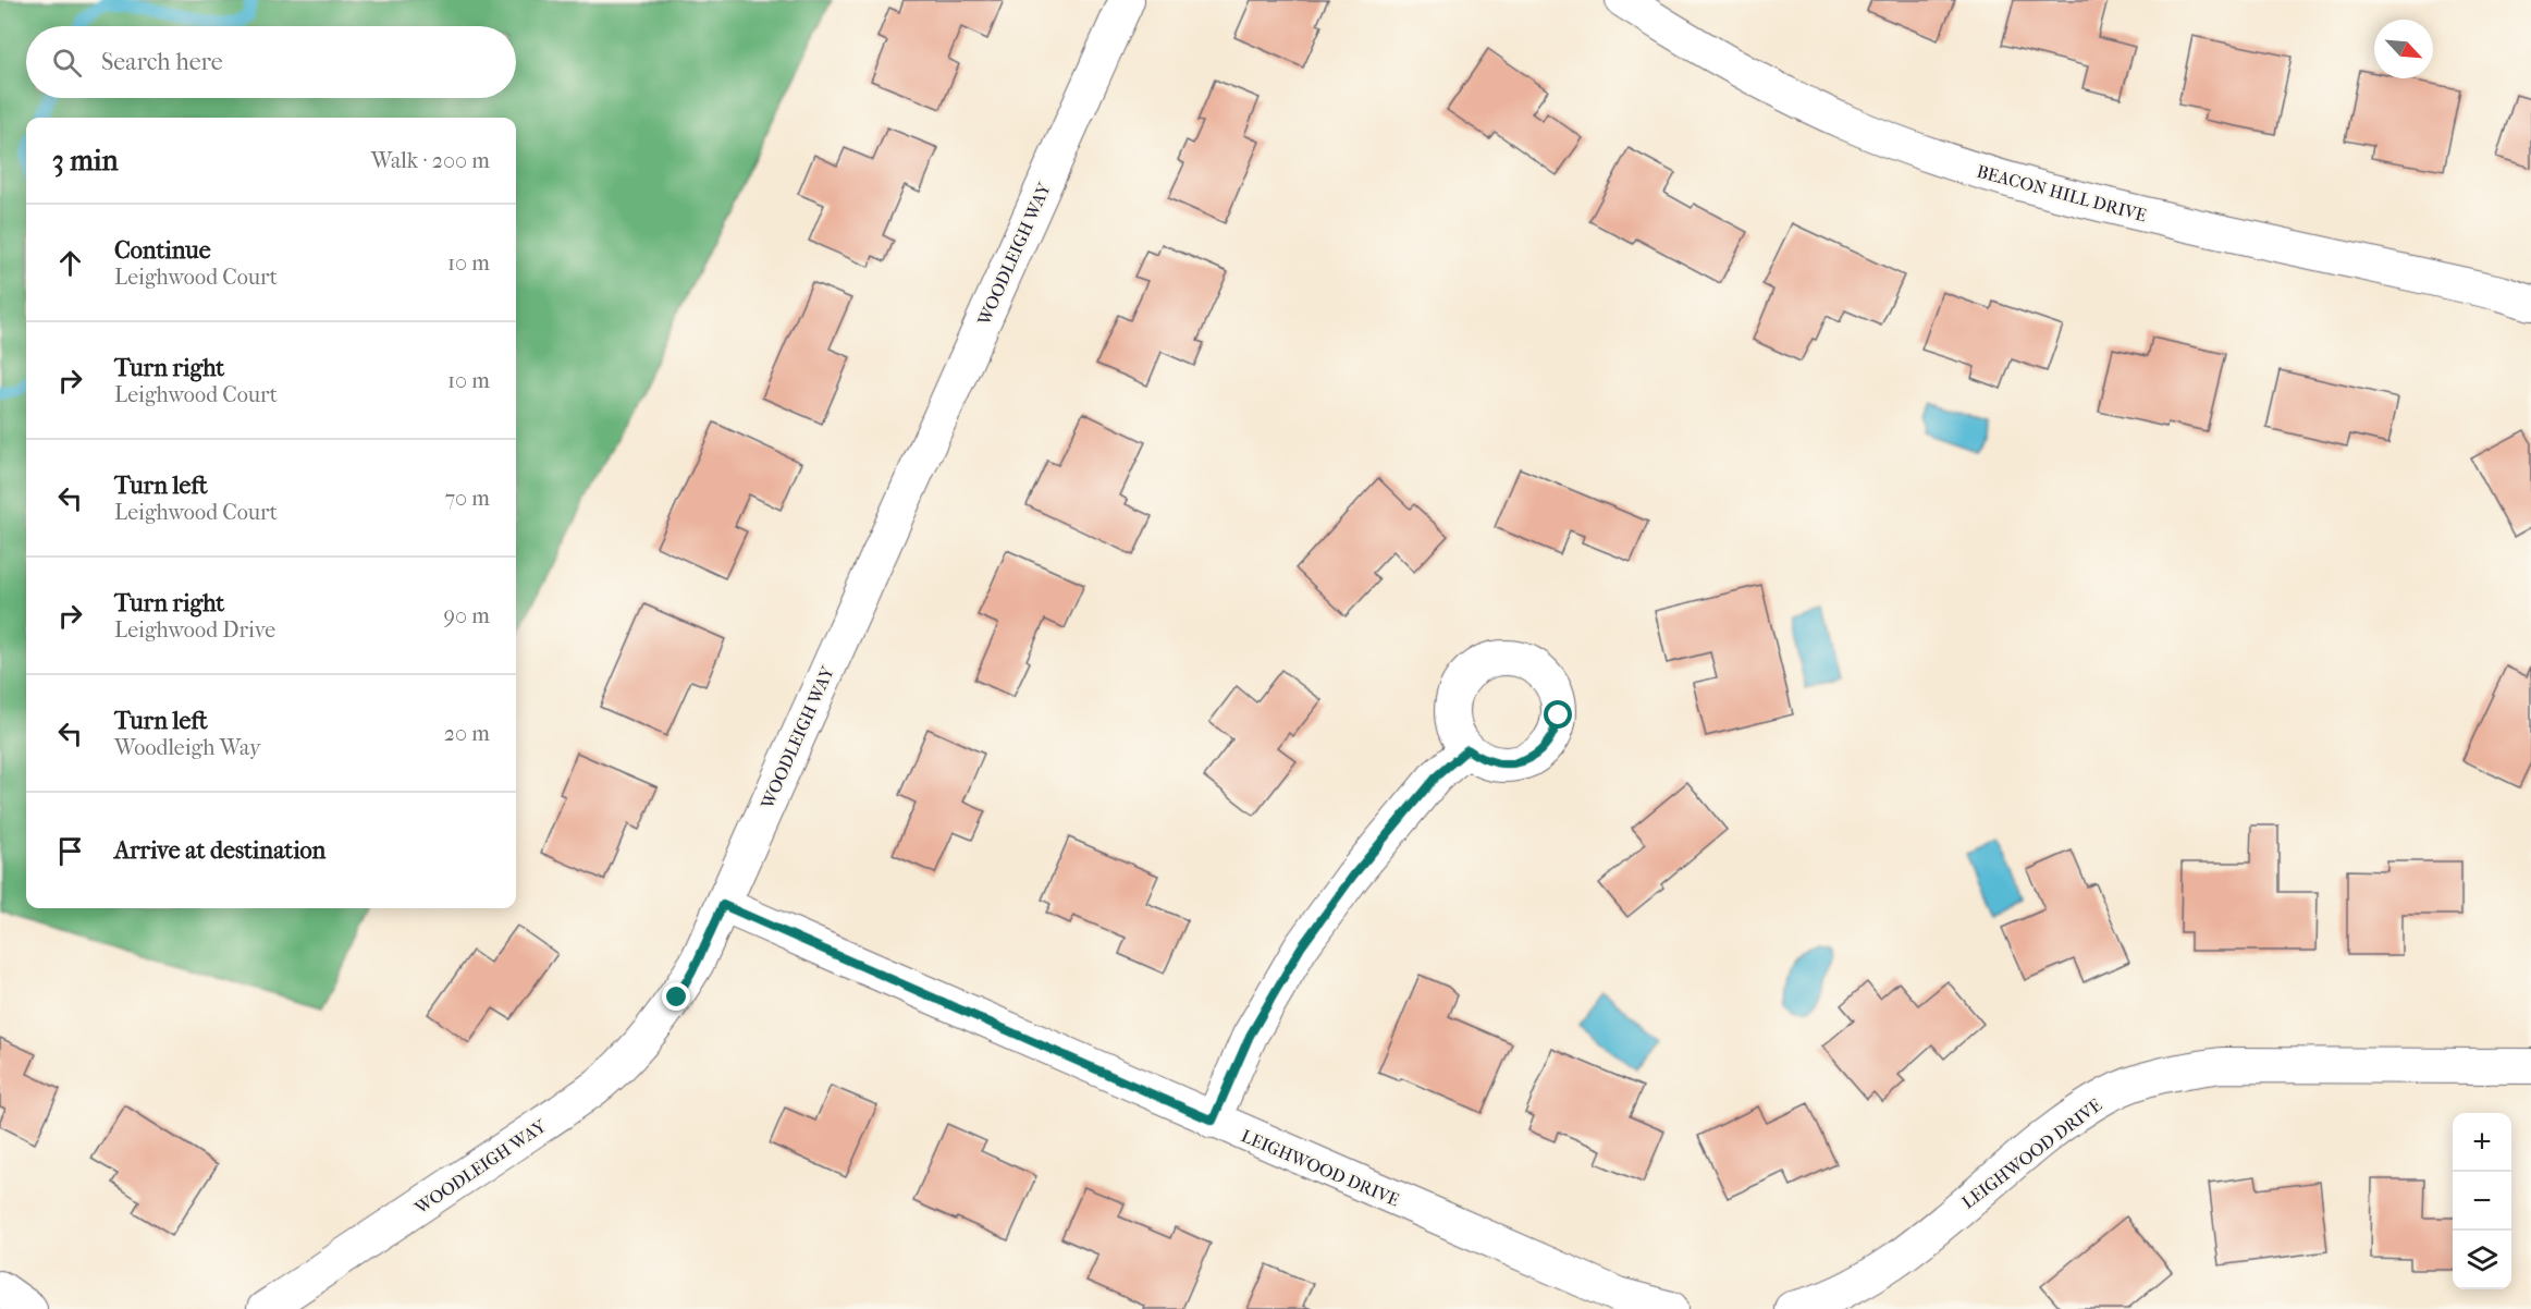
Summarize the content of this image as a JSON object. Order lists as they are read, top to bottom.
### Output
{
  "streets": {
    "street": ["BEACON HILL DRIVE", "WOODLEIGH WAY", "LEIGHWOOD DRIVE"]
  },
  "crossings": [
    ["WOODLEIGH WAY", "LEIGHWOOD DRIVE"]
  ],
  "north": "bottom right",
  "page": {
    "search": "Search here",
    "heading": ["3 min", "Walk · 200 m"],
    "list": [
      ["Continue", "Leighwood Court", "10 m"],
      ["Turn right", "Leighwood Court", "10 m"],
      ["Turn left", "Leighwood Court", "70 m"],
      ["Turn right", "Leighwood Drive", "90 m"],
      ["Turn left", "Woodleigh Way", "20 m"],
      "Arrive at destination"
    ],
    "map_buttons": ["+", "−"]
  }
}
